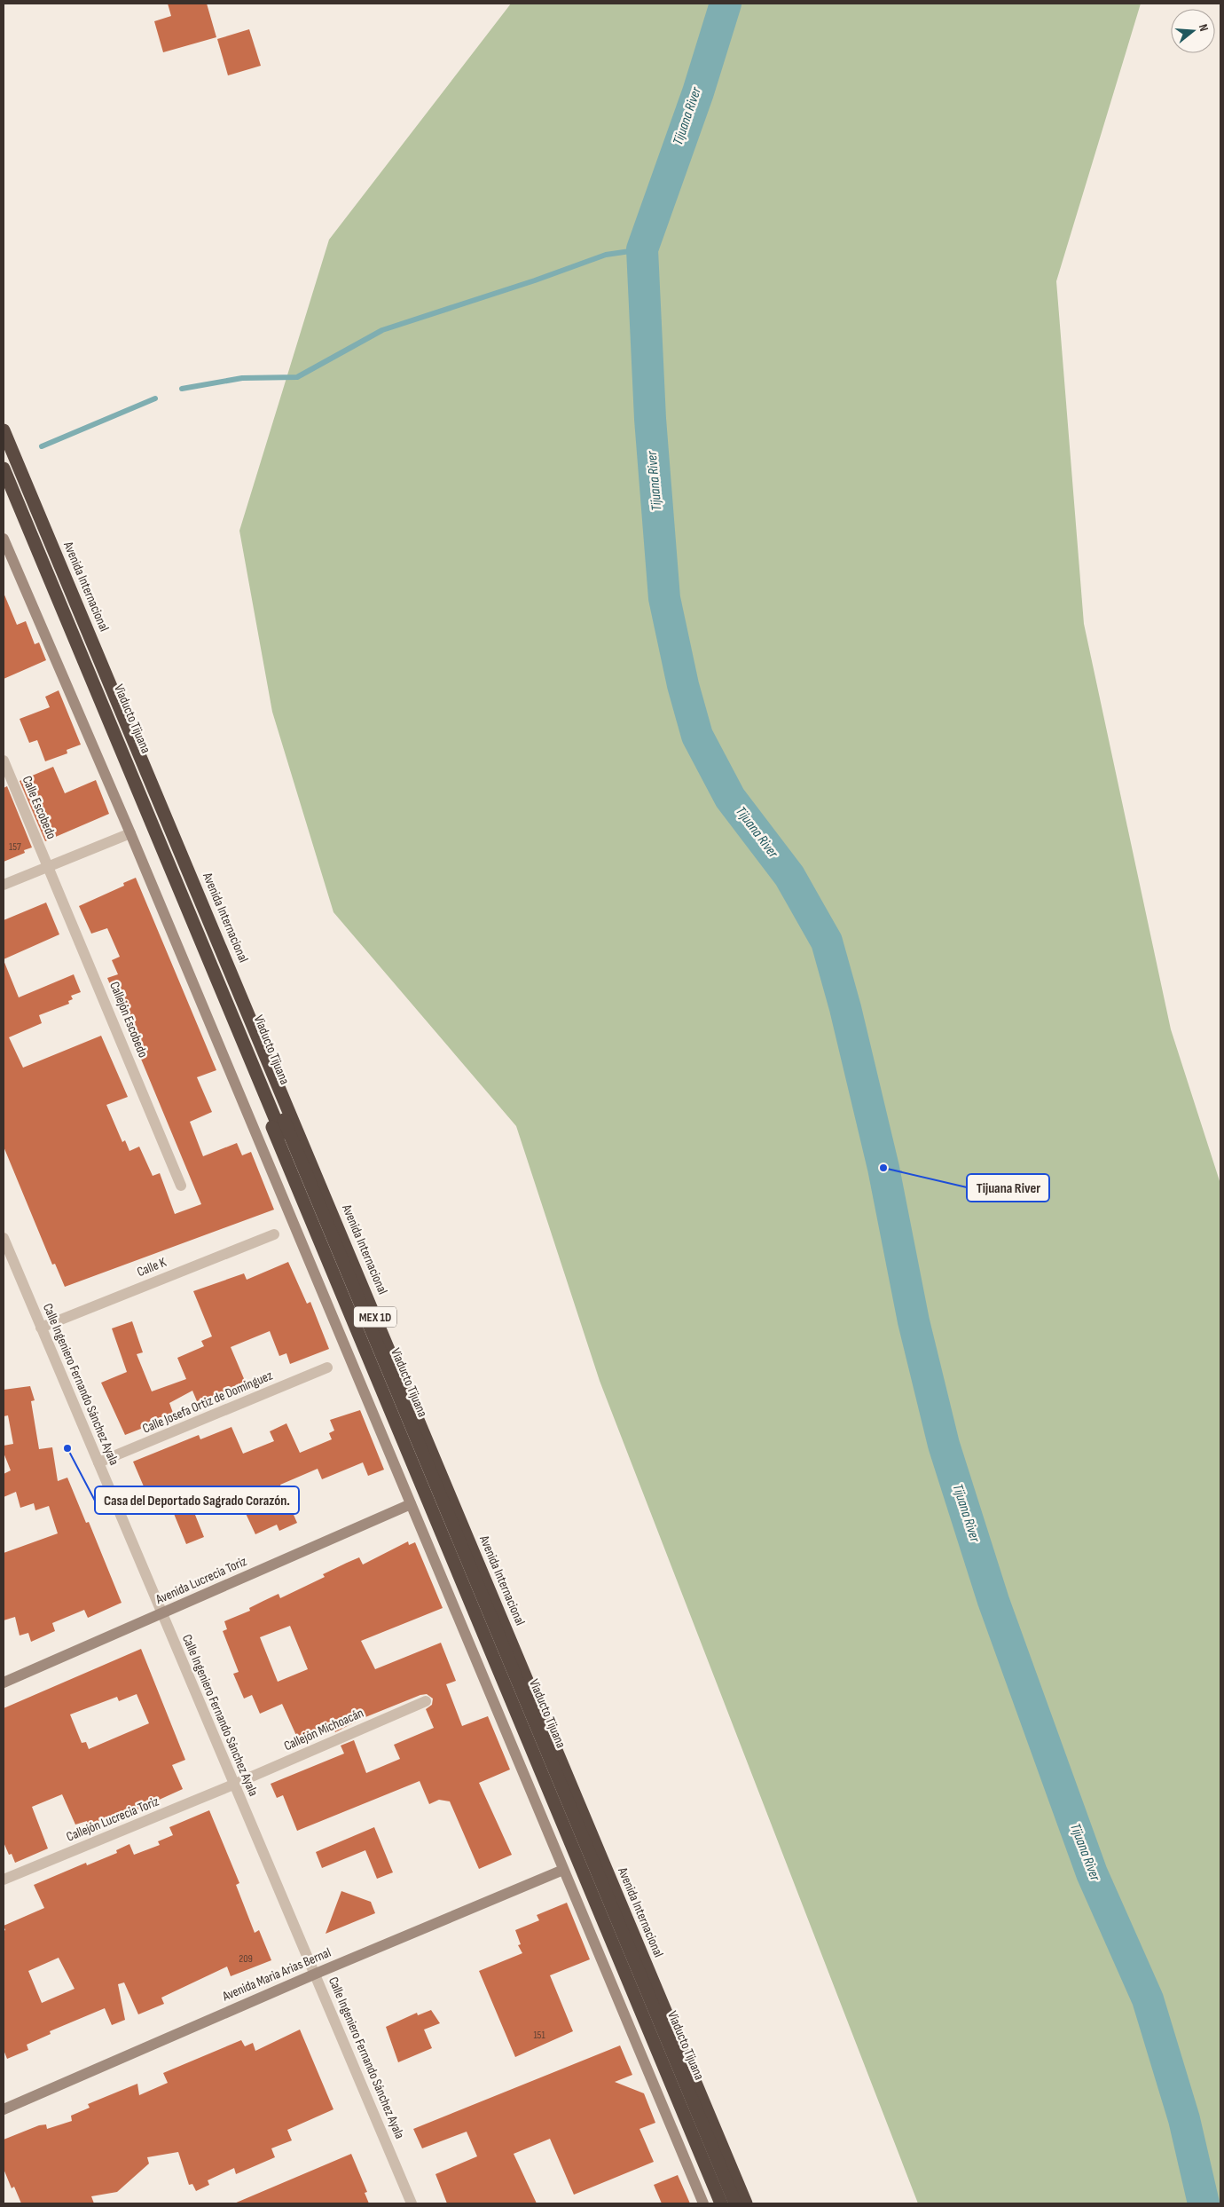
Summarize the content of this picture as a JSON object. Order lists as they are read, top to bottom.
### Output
{
  "streets": {
    "highway": ["Avenida Internacional", "Viaducto Tijuana", "MEX 1D"],
    "main road": ["Avenida Lucrecia Toriz", "Avenida Maria Arias Bernal"],
    "street": [
      "Calle Escobedo",
      "Callejón Escobedo",
      "Calle K",
      "Calle Ingeniero Fernando Sánchez Ayala",
      "Calle Josefa Ortiz de Domínguez",
      "Callejón Michoacán",
      "Callejón Lucrecia Toriz"
    ]
  },
  "crossings": [
    ["Calle Escobedo", "Callejón Escobedo"],
    ["Calle K", "Calle Ingeniero Fernando Sánchez Ayala"],
    ["Calle Ingeniero Fernando Sánchez Ayala", "Calle Josefa Ortiz de Domínguez"],
    ["Calle Ingeniero Fernando Sánchez Ayala", "Avenida Lucrecia Toriz"],
    ["Calle Ingeniero Fernando Sánchez Ayala", "Callejón Michoacán"],
    ["Calle Ingeniero Fernando Sánchez Ayala", "Callejón Lucrecia Toriz"],
    ["Calle Ingeniero Fernando Sánchez Ayala", "Avenida Maria Arias Bernal"],
    ["Callejón Michoacán", "Callejón Lucrecia Toriz"]
  ],
  "water": ["Tijuana River"],
  "places": ["Tijuana River", "Casa del Deportado Sagrado Corazón."],
  "house_numbers": ["157", "209", "151"],
  "north": "right"
}
